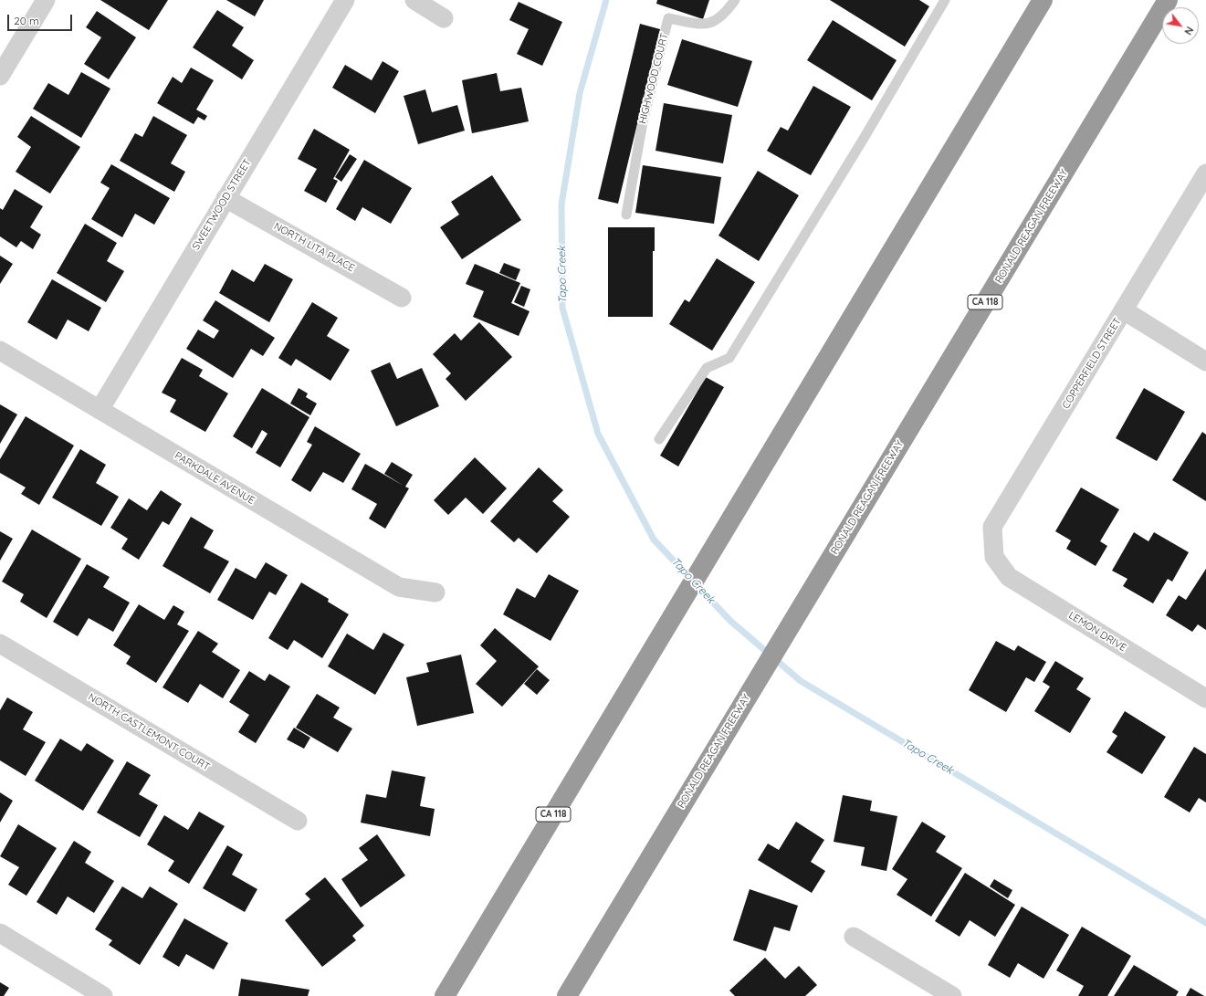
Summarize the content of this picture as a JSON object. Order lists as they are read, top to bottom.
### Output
{
  "streets": {
    "highway": ["RONALD REAGAN FREEWAY", "CA 118"],
    "street": [
      "SWEETWOOD STREET",
      "NORTH LITA PLACE",
      "COPPERFIELD STREET",
      "PARKDALE AVENUE",
      "LEMON DRIVE",
      "NORTH CASTLEMONT COURT"
    ],
    "lane": ["HIGHWOOD COURT"]
  },
  "crossings": [
    ["SWEETWOOD STREET", "NORTH LITA PLACE"],
    ["SWEETWOOD STREET", "PARKDALE AVENUE"],
    ["COPPERFIELD STREET", "LEMON DRIVE"]
  ],
  "water": ["Tapo Creek"],
  "scale_bar": "20 m",
  "north": "bottom right"
}
